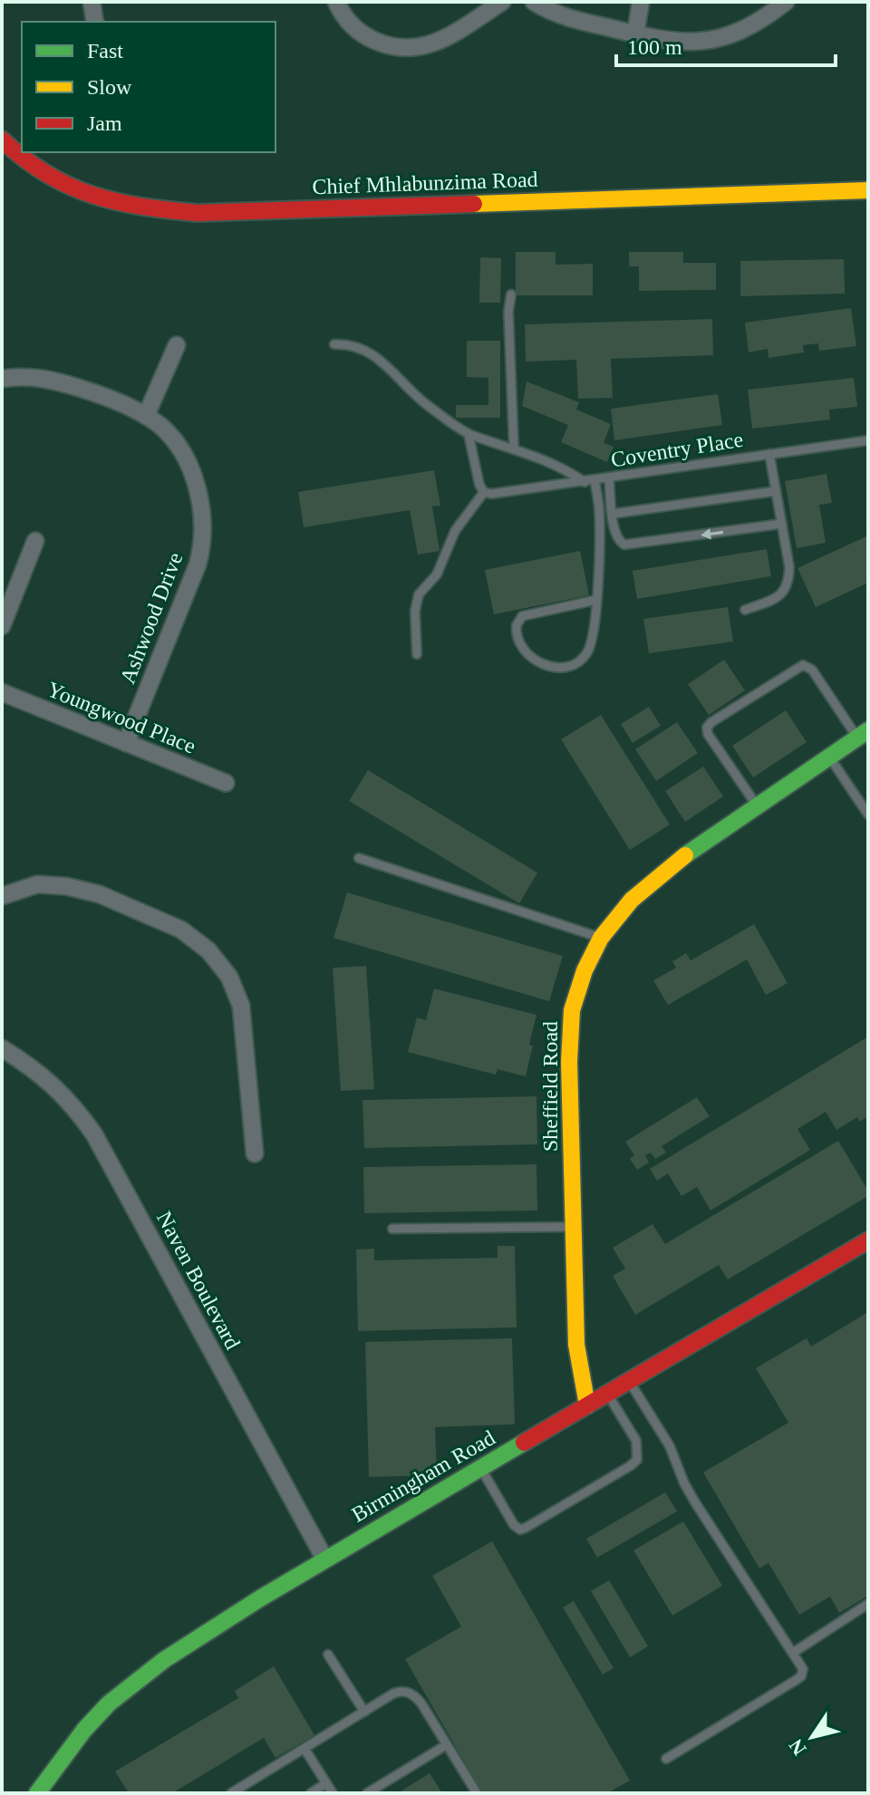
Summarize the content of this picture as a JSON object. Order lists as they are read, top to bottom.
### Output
{
  "streets": {
    "street": [
      "Chief Mhlabunzima Road",
      "Ashwood Drive",
      "Youngwood Place",
      "Sheffield Road",
      "Naven Boulevard",
      "Birmingham Road"
    ],
    "lane": ["Coventry Place"]
  },
  "crossings": [
    ["Ashwood Drive", "Youngwood Place"],
    ["Sheffield Road", "Birmingham Road"],
    ["Naven Boulevard", "Birmingham Road"]
  ],
  "legend": ["Fast", "Slow", "Jam"],
  "scale_bar": "100 m",
  "north": "bottom left"
}
